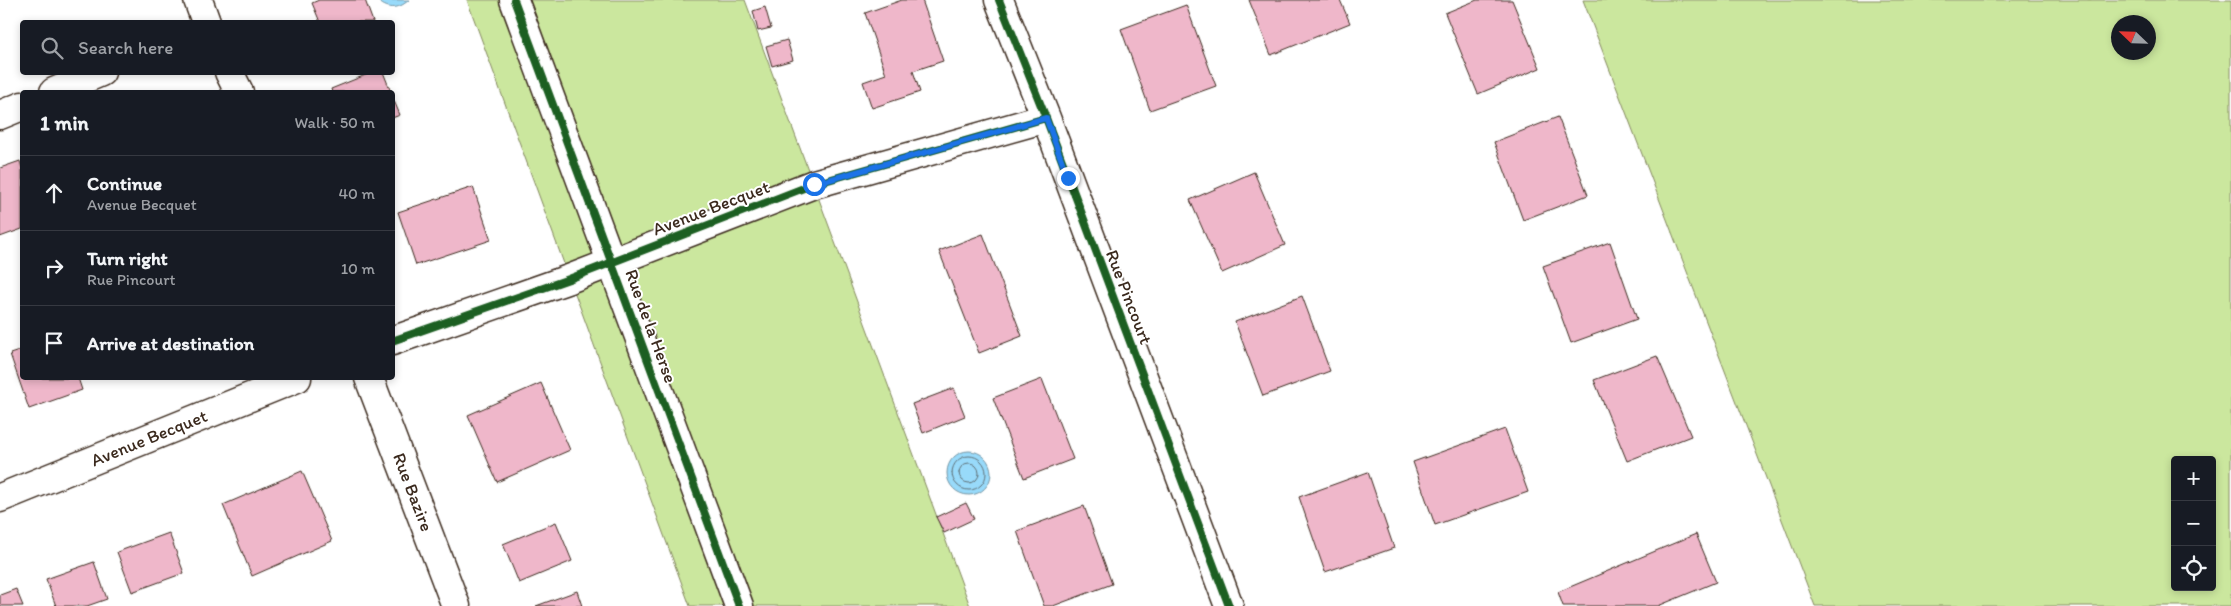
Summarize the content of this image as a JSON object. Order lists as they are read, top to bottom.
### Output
{
  "streets": {
    "street": [
      "Avenue Becquet",
      "Rue Pincourt",
      "Rue de la Herse",
      "Rue Bazire"
    ]
  },
  "crossings": [
    ["Avenue Becquet", "Rue Pincourt"],
    ["Avenue Becquet", "Rue de la Herse"]
  ],
  "north": "top left",
  "page": {
    "search": "Search here",
    "heading": ["1 min", "Walk · 50 m"],
    "list": [
      ["Continue", "Avenue Becquet", "40 m"],
      ["Turn right", "Rue Pincourt", "10 m"],
      "Arrive at destination"
    ],
    "map_buttons": ["+", "−"]
  }
}
